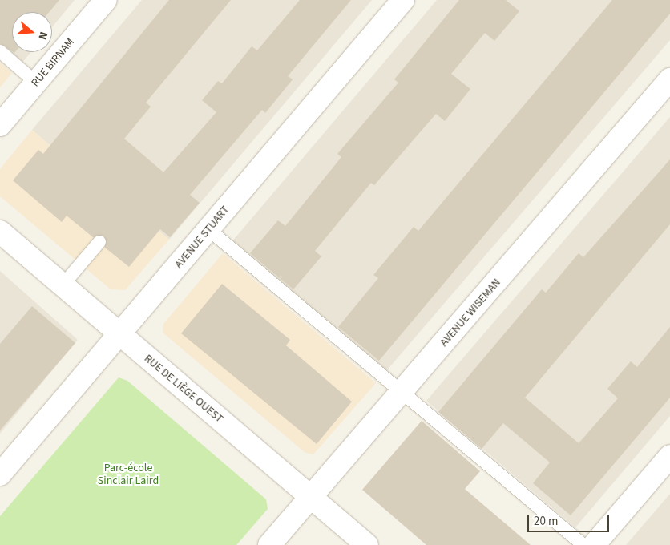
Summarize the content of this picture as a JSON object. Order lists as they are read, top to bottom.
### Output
{
  "streets": {
    "street": [
      "RUE BIRNAM",
      "AVENUE STUART",
      "AVENUE WISEMAN",
      "RUE DE LIÈGE OUEST"
    ]
  },
  "crossings": [
    ["AVENUE STUART", "RUE DE LIÈGE OUEST"],
    ["AVENUE WISEMAN", "RUE DE LIÈGE OUEST"]
  ],
  "parks": ["Parc-école Sinclair Laird"],
  "scale_bar": "20 m",
  "north": "right"
}
